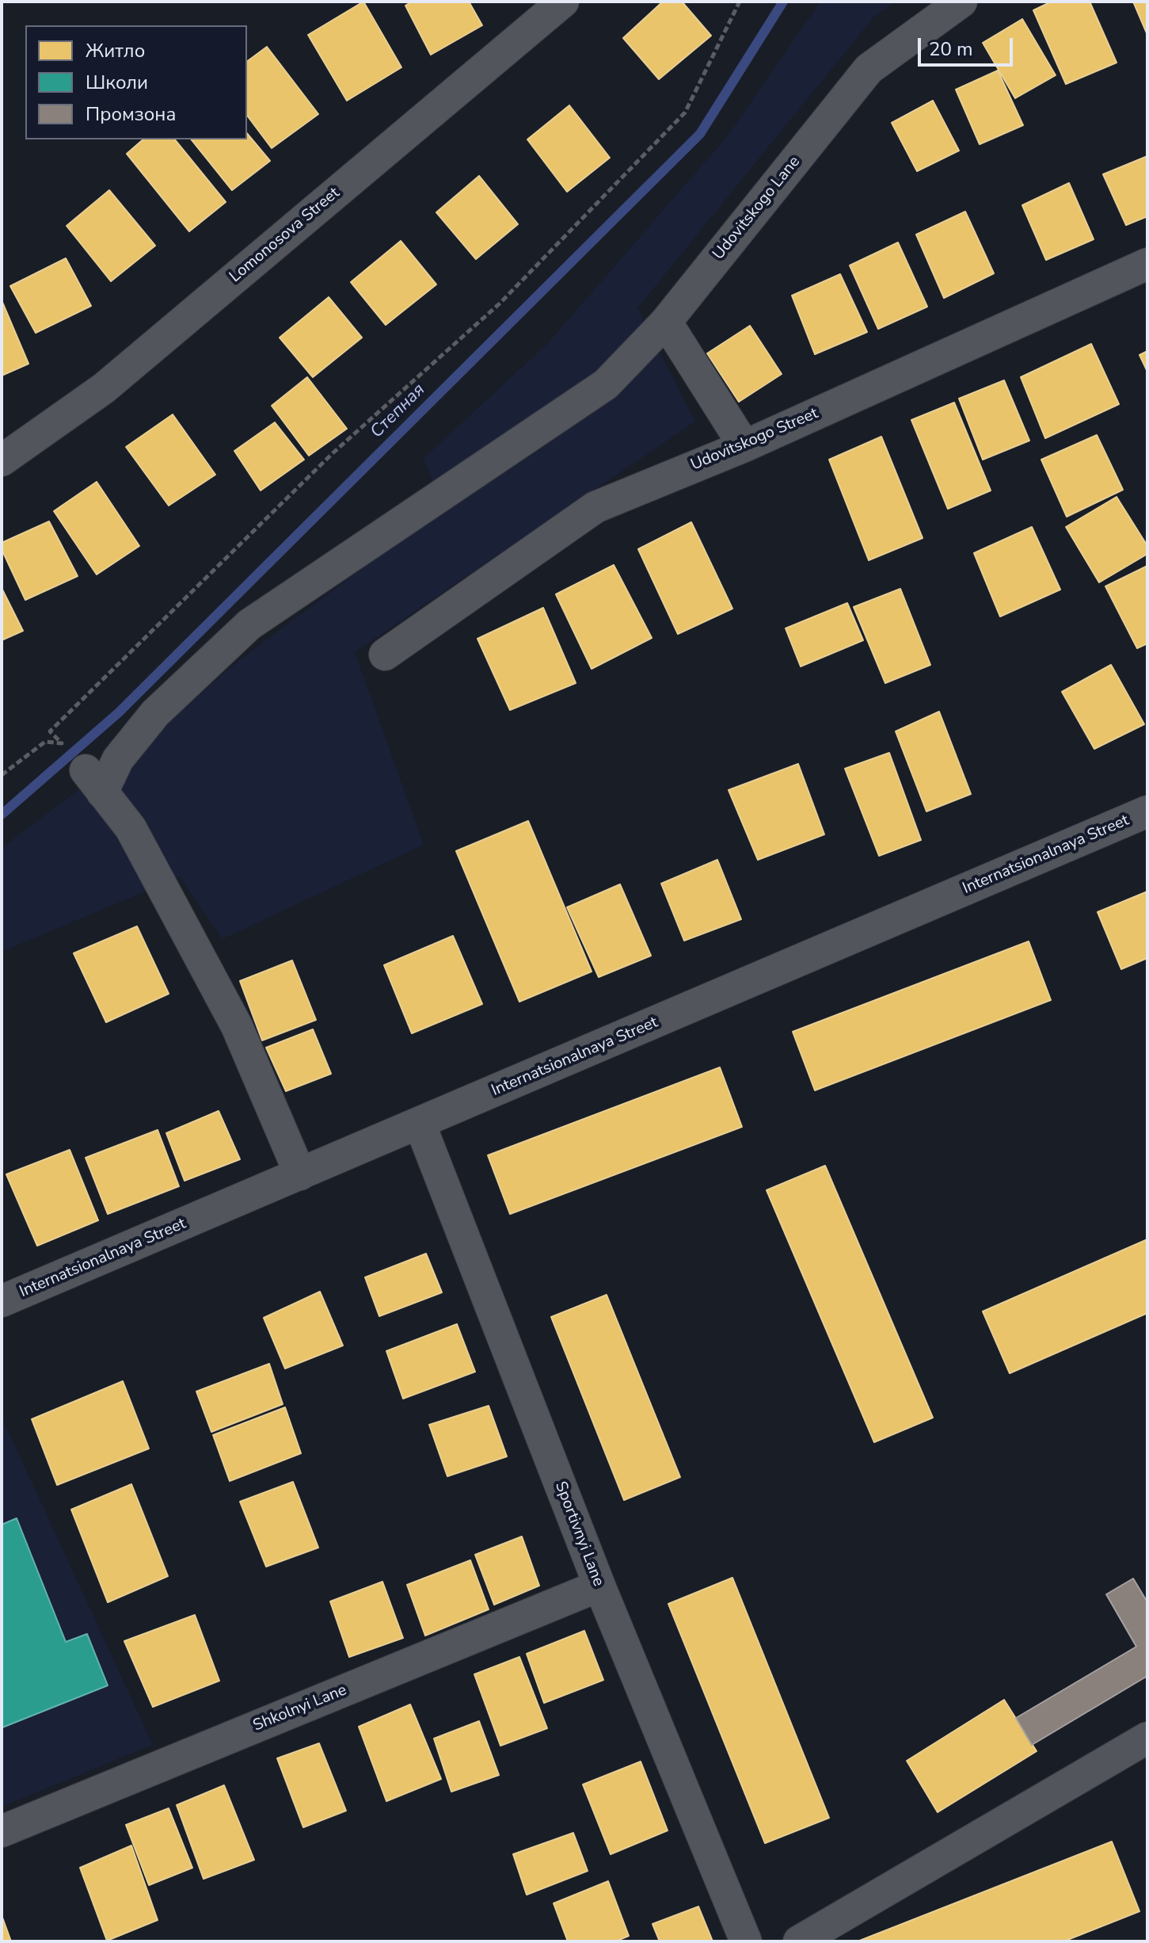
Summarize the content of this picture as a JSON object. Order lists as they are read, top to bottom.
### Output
{
  "streets": {
    "street": [
      "Udovitskogo Lane",
      "Lomonosova Street",
      "Udovitskogo Street",
      "Internatsionalnaya Street",
      "Sportivnyi Lane",
      "Shkolnyi Lane"
    ]
  },
  "crossings": [
    ["Udovitskogo Lane", "Internatsionalnaya Street"],
    ["Internatsionalnaya Street", "Sportivnyi Lane"],
    ["Sportivnyi Lane", "Shkolnyi Lane"]
  ],
  "water": ["Степная"],
  "legend": ["Житло", "Школи", "Промзона"],
  "scale_bar": "20 m"
}
